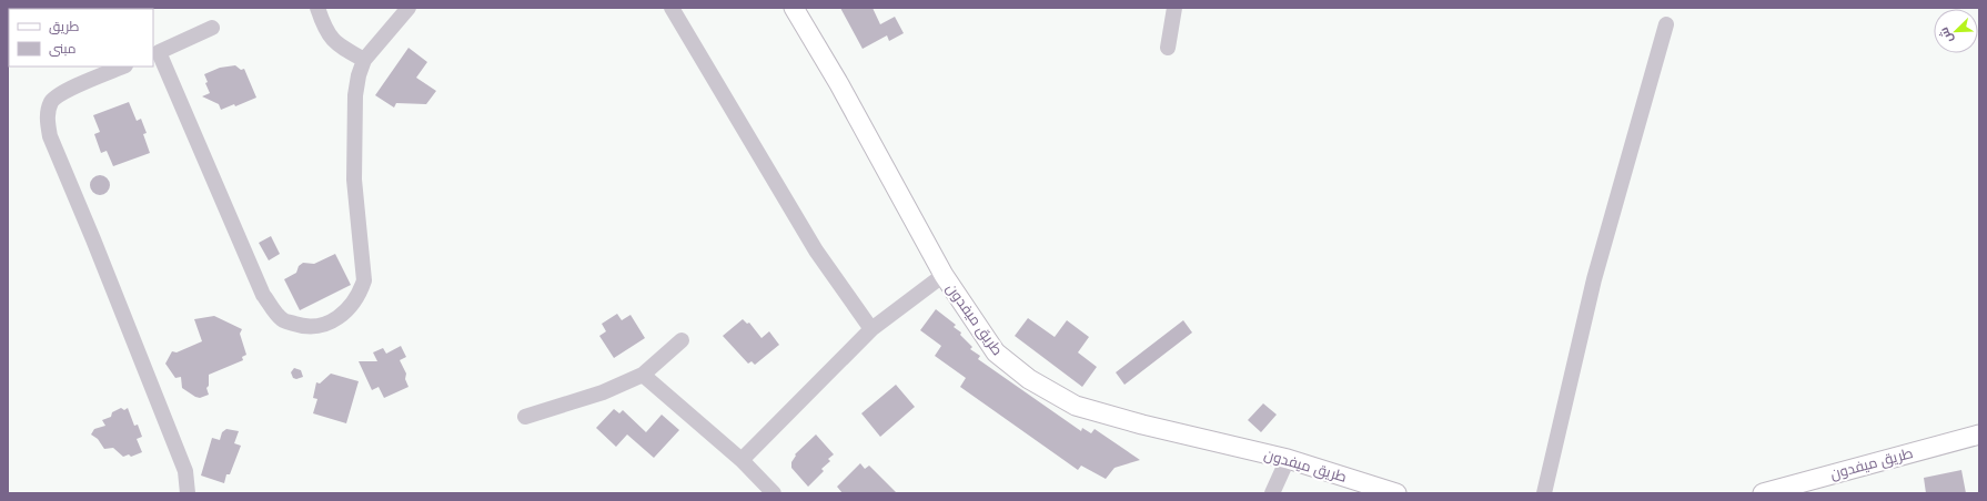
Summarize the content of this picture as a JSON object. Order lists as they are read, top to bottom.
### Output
{
  "streets": {
    "main road": ["طريق ميفدون"]
  },
  "legend": ["طريق", "مبنى"],
  "north": "bottom left"
}
